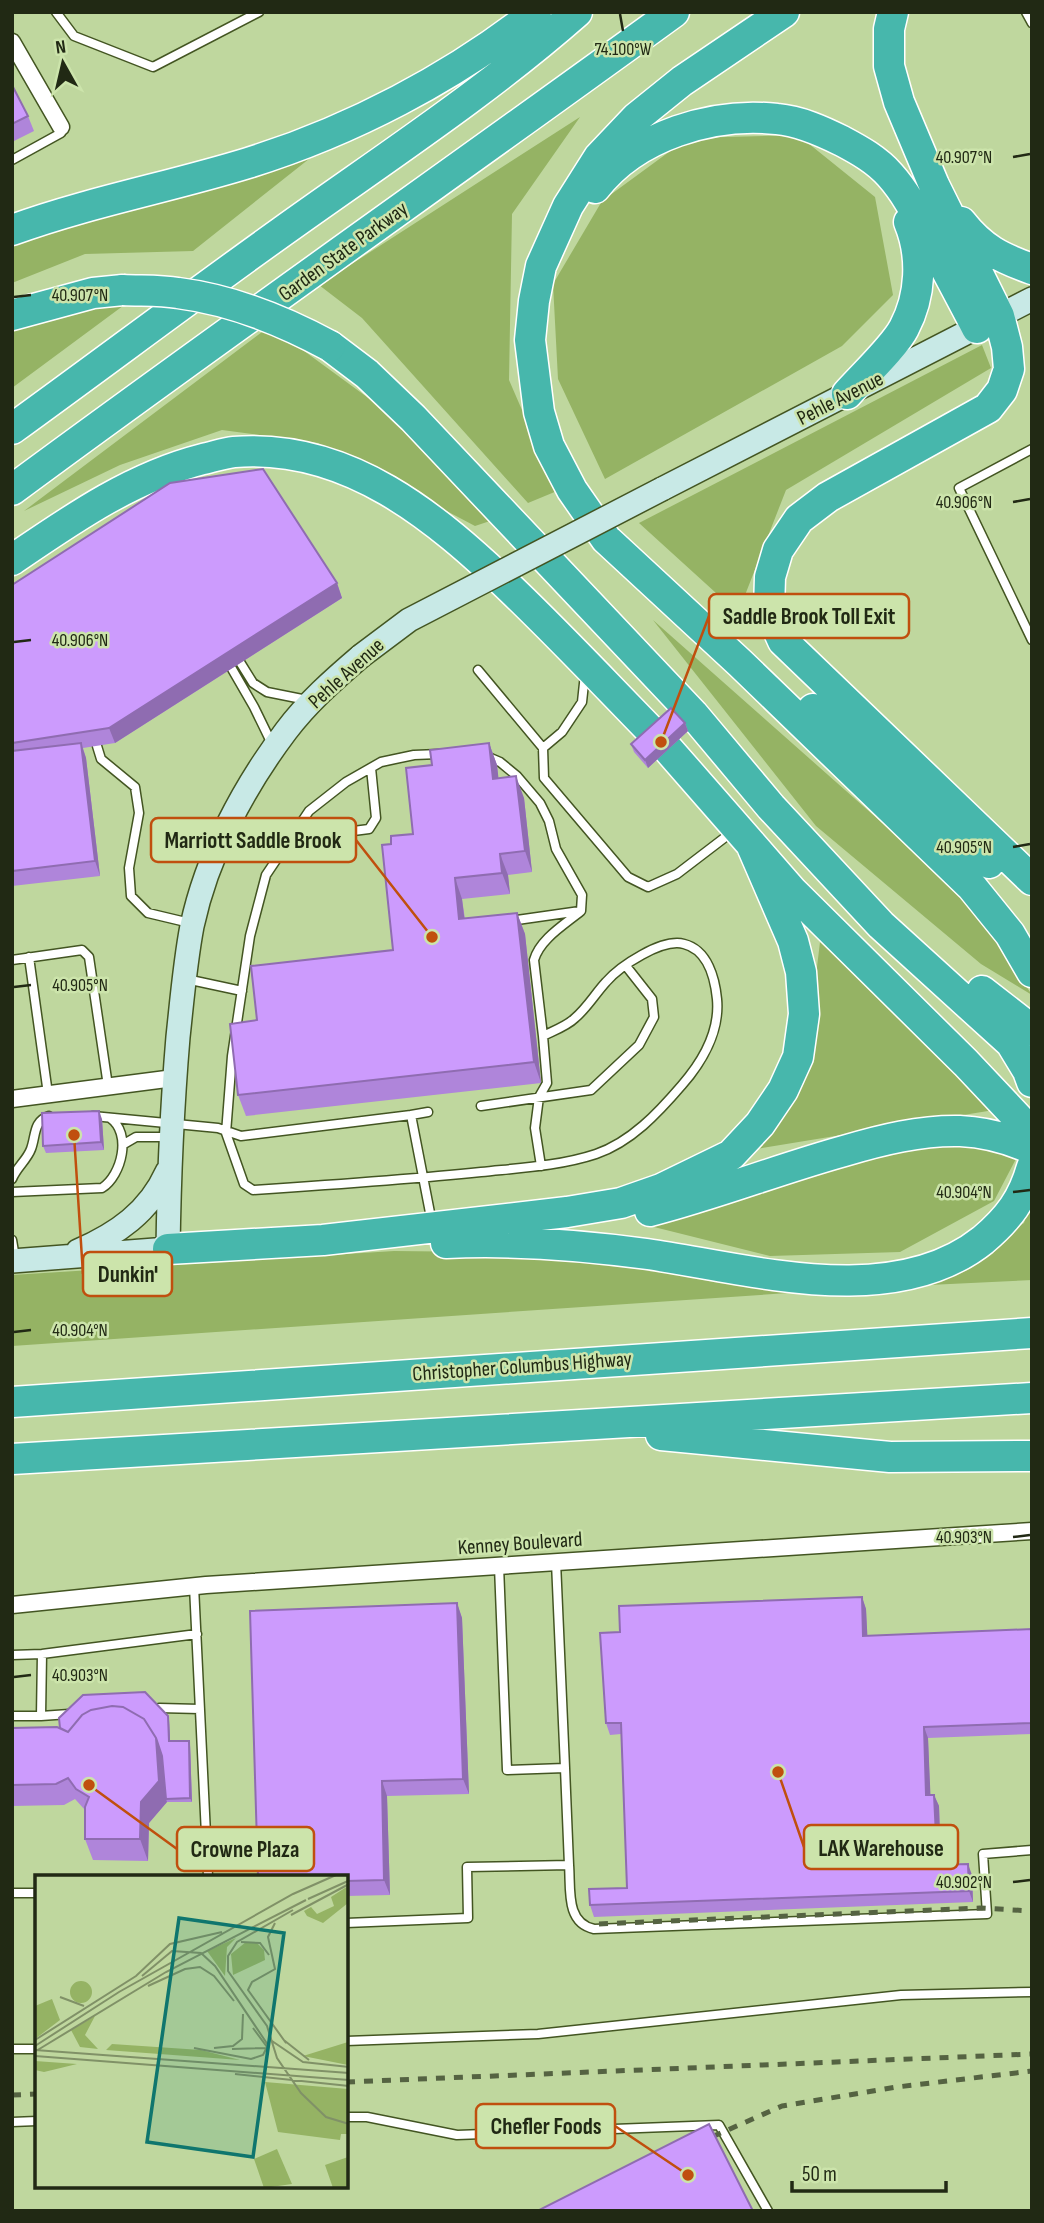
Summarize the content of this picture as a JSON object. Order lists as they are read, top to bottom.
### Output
{
  "streets": {
    "highway": ["Garden State Parkway", "Christopher Columbus Highway"],
    "street": ["Pehle Avenue", "Kenney Boulevard"]
  },
  "places": [
    "Saddle Brook Toll Exit",
    "Marriott Saddle Brook",
    "Dunkin'",
    "LAK Warehouse",
    "Crowne Plaza",
    "Chefler Foods"
  ],
  "scale_bar": "50 m",
  "north": "top",
  "coordinates": [
    "74.100°W",
    "40.907°N",
    "40.906°N",
    "40.905°N",
    "40.904°N",
    "40.903°N",
    "40.902°N"
  ]
}
